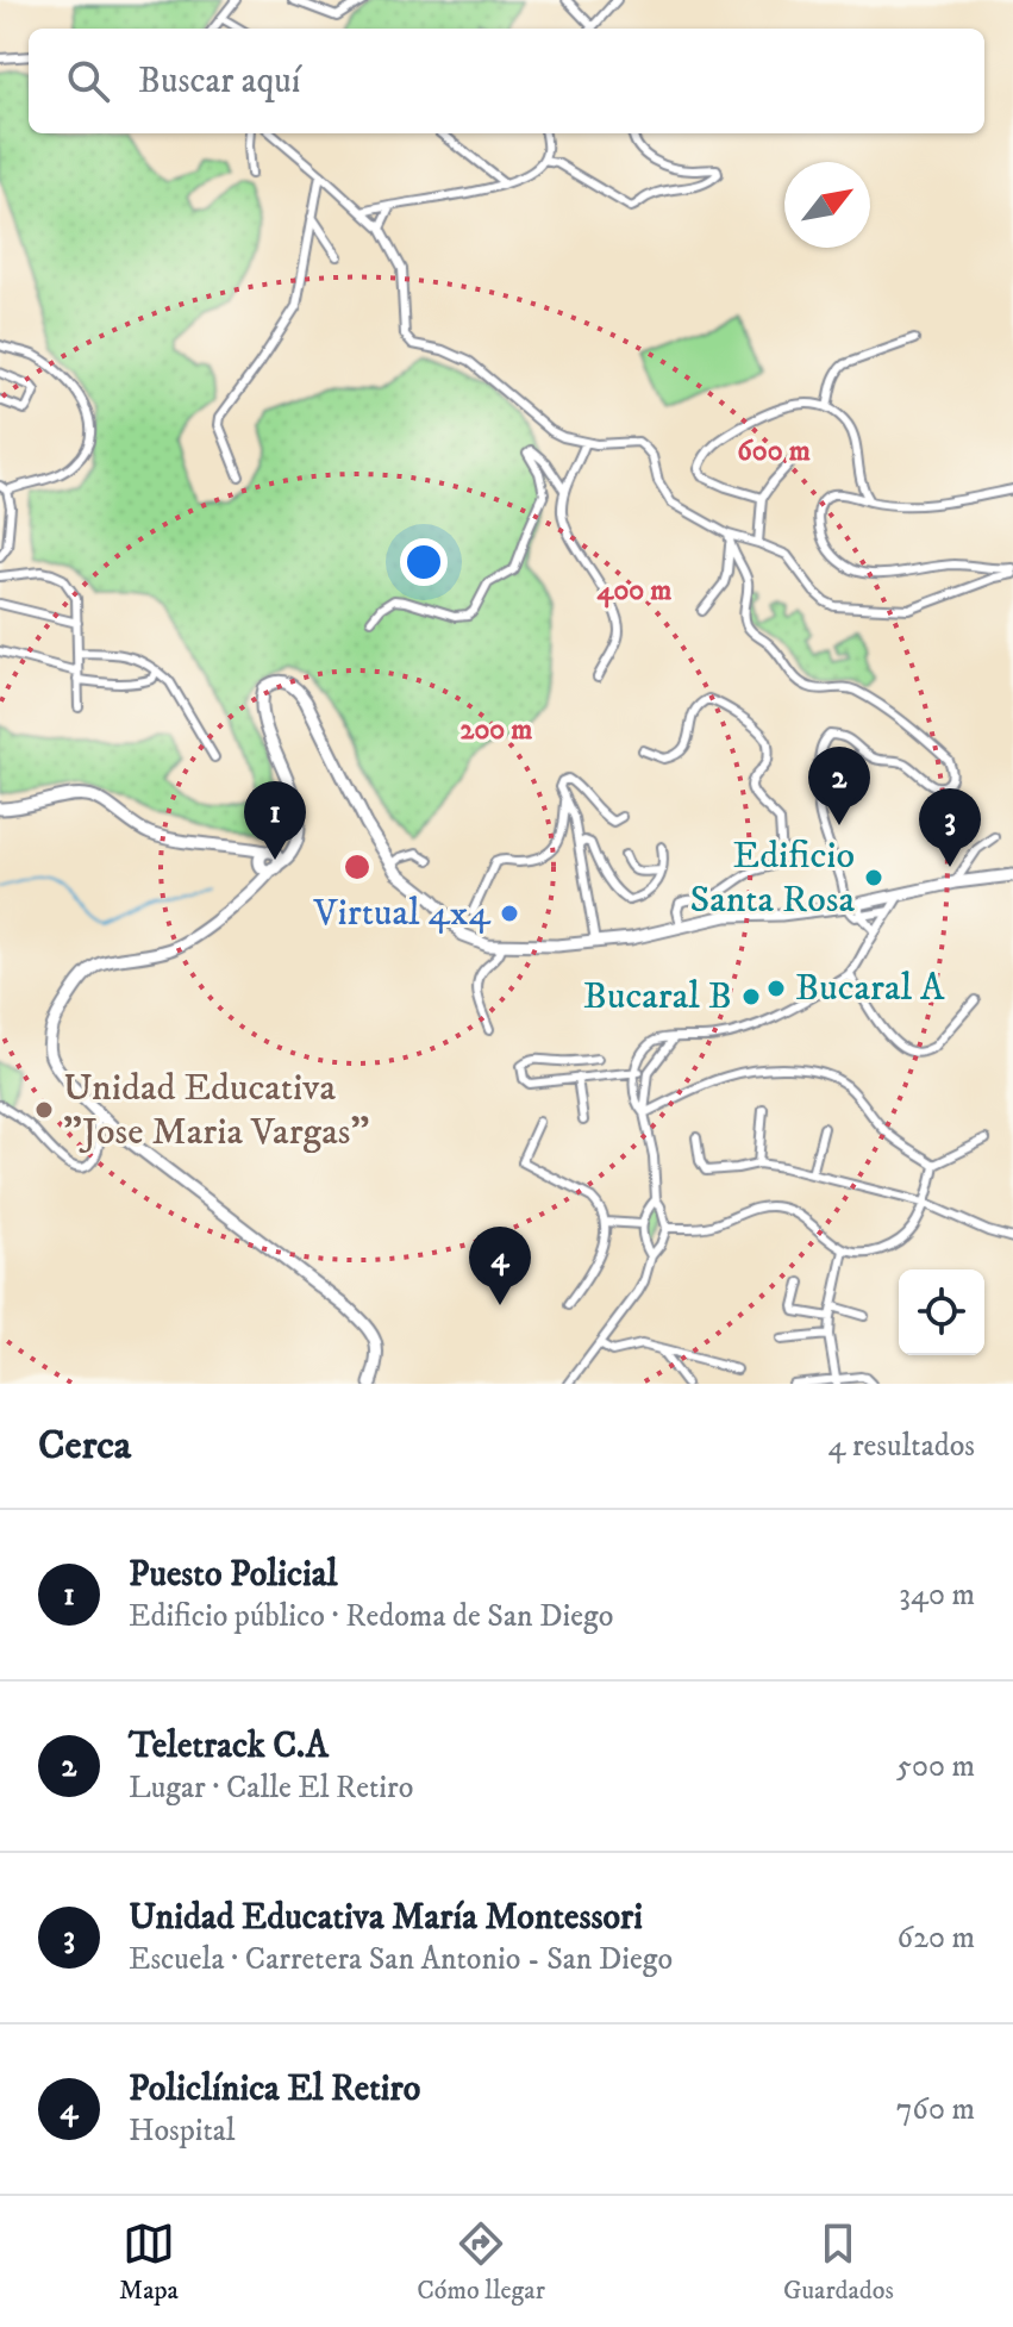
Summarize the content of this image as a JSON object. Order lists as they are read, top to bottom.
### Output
{
  "places": [
    "Edificio Santa Rosa",
    "Virtual 4x4",
    "Bucaral A",
    "Bucaral B",
    "Unidad Educativa \"Jose Maria Vargas\""
  ],
  "north": "top right",
  "page": {
    "search": "Buscar aquí",
    "pins": [
      "2",
      "1",
      "3",
      "4"
    ],
    "heading": ["Cerca", "4 resultados"],
    "list": [
      {
        "mark": "1",
        "name": "Puesto Policial",
        "note": "Edificio público · Redoma de San Diego",
        "value": "340 m"
      },
      {
        "mark": "2",
        "name": "Teletrack C.A",
        "note": "Lugar · Calle El Retiro",
        "value": "500 m"
      },
      {
        "mark": "3",
        "name": "Unidad Educativa María Montessori",
        "note": "Escuela · Carretera San Antonio - San Diego",
        "value": "620 m"
      },
      {
        "mark": "4",
        "name": "Policlínica El Retiro",
        "note": "Hospital",
        "value": "760 m"
      }
    ],
    "nav": ["Mapa", "Cómo llegar", "Guardados"]
  },
  "rings": ["600 m", "400 m", "200 m"]
}
